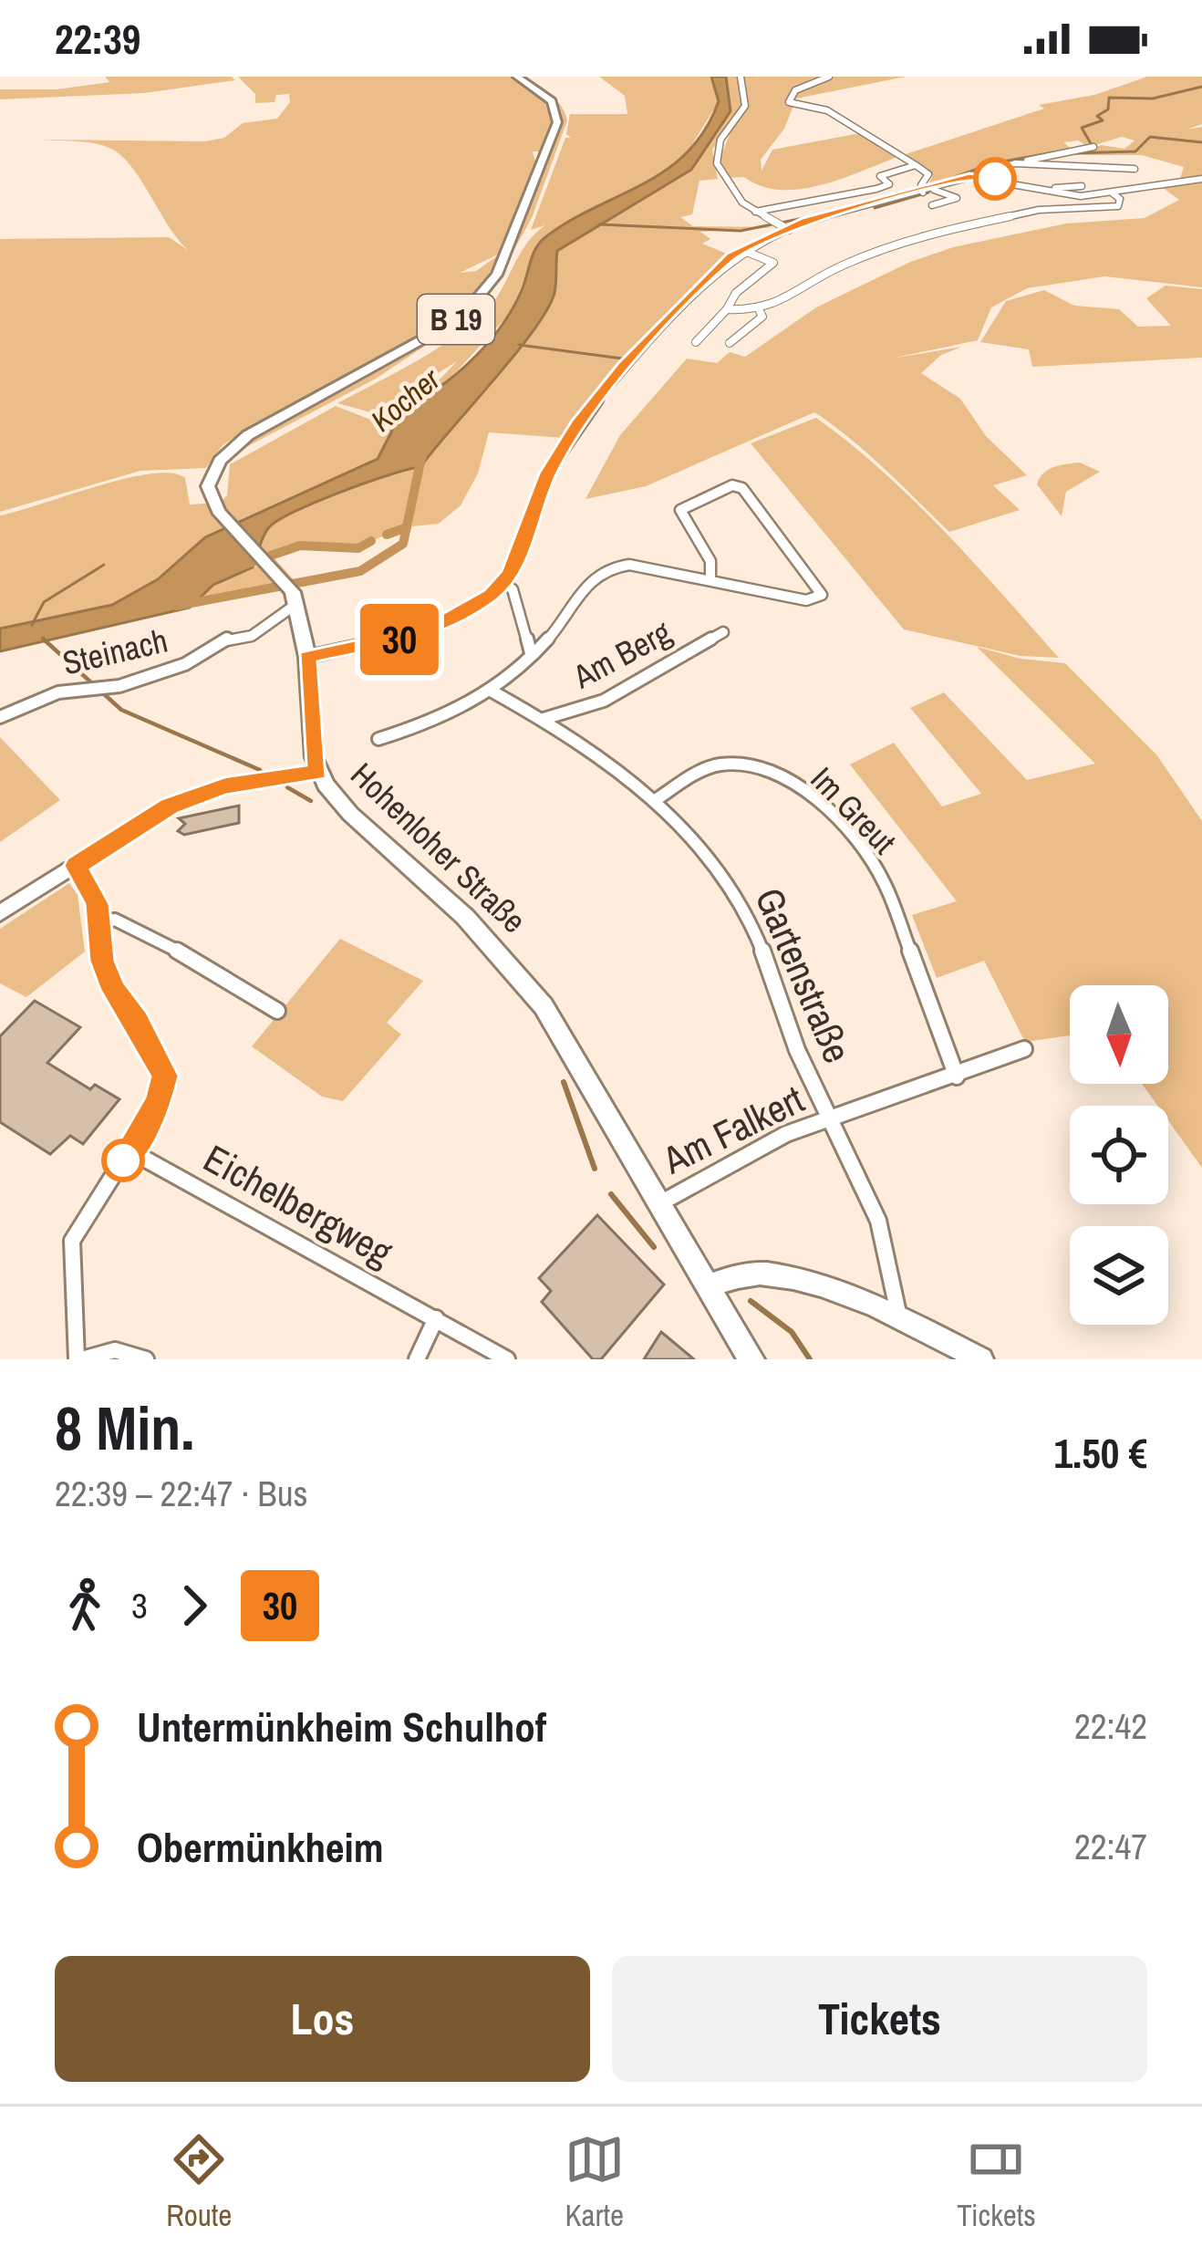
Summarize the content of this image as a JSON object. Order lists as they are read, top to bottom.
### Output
{
  "streets": {
    "main road": ["B 19", "Hohenloher Straße"],
    "street": [
      "Steinach",
      "Am Berg",
      "Im Greut",
      "Gartenstraße",
      "Am Falkert",
      "Eichelbergweg"
    ]
  },
  "crossings": [
    ["B 19", "Steinach"],
    ["B 19", "Hohenloher Straße"],
    ["Steinach", "Hohenloher Straße"],
    ["Am Berg", "Gartenstraße"],
    ["Im Greut", "Gartenstraße"],
    ["Im Greut", "Am Falkert"],
    ["Hohenloher Straße", "Am Falkert"],
    ["Gartenstraße", "Am Falkert"]
  ],
  "water": ["Kocher"],
  "lines": ["bus line 30"],
  "north": "bottom",
  "page": {
    "status": "22:39",
    "on_map": "30",
    "heading": ["8 Min.", "22:39 – 22:47 · Bus", "1.50 €"],
    "legs": ["3", "30"],
    "list": [
      {
        "name": "Untermünkheim Schulhof",
        "value": "22:42"
      },
      {
        "name": "Obermünkheim",
        "value": "22:47"
      }
    ],
    "buttons": ["Los", "Tickets"],
    "tabs": ["Route", "Karte", "Tickets"]
  }
}
